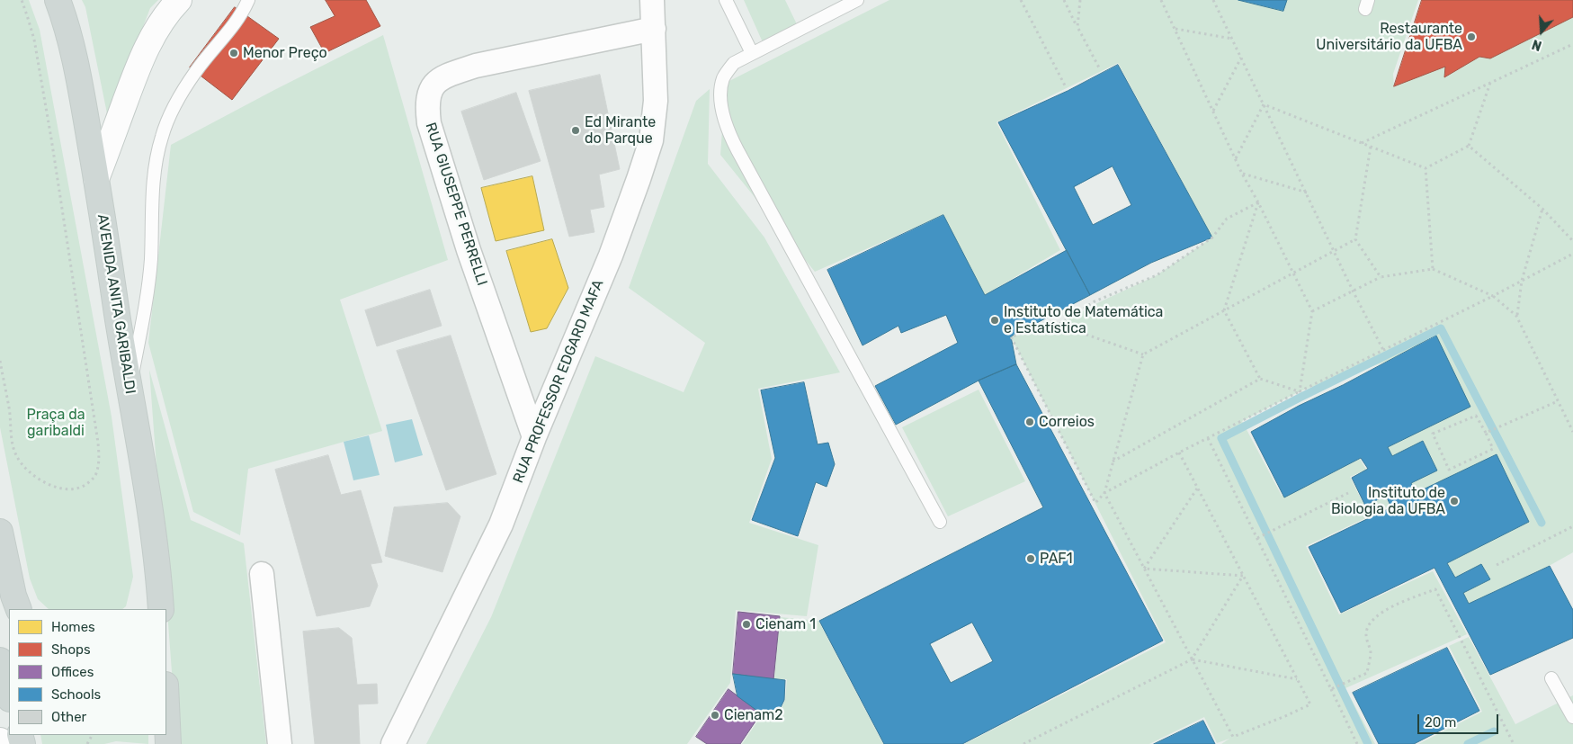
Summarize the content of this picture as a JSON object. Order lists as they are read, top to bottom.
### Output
{
  "streets": {
    "main road": ["AVENIDA ANITA GARIBALDI"],
    "street": ["RUA GIUSEPPE PERRELLI", "RUA PROFESSOR EDGARD MAFA"]
  },
  "crossings": [
    ["RUA GIUSEPPE PERRELLI", "RUA PROFESSOR EDGARD MAFA"]
  ],
  "parks": ["Praça da garibaldi"],
  "places": [
    "Restaurante Universitário da UFBA",
    "Menor Preço",
    "Ed Mirante do Parque",
    "Instituto de Matemática e Estatística",
    "Correios",
    "Instituto de Biologia da UFBA",
    "PAF1",
    "Cienam 1",
    "Cienam2"
  ],
  "legend": [
    "Homes",
    "Shops",
    "Offices",
    "Schools",
    "Other"
  ],
  "scale_bar": "20 m",
  "north": "bottom"
}
